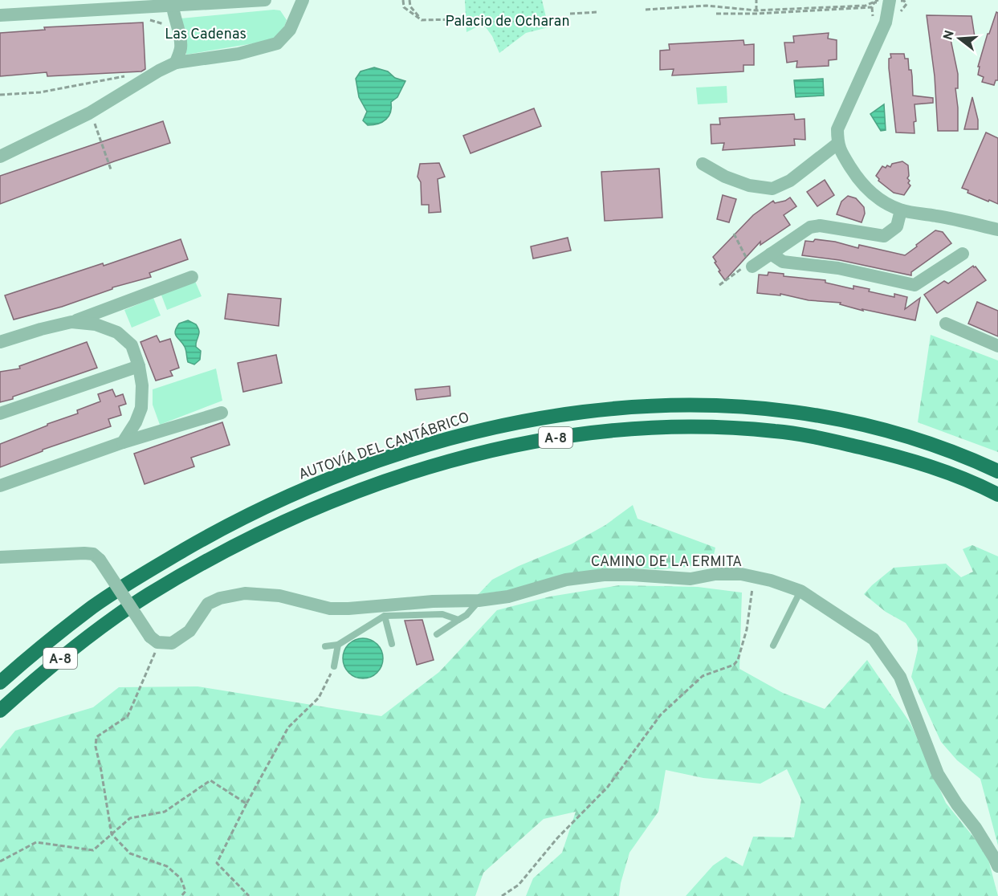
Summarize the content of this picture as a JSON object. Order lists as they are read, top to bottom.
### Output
{
  "streets": {
    "highway": ["A-8", "AUTOVÍA DEL CANTÁBRICO"],
    "street": ["CAMINO DE LA ERMITA"]
  },
  "parks": ["Palacio de Ocharan", "Las Cadenas"],
  "north": "left"
}
